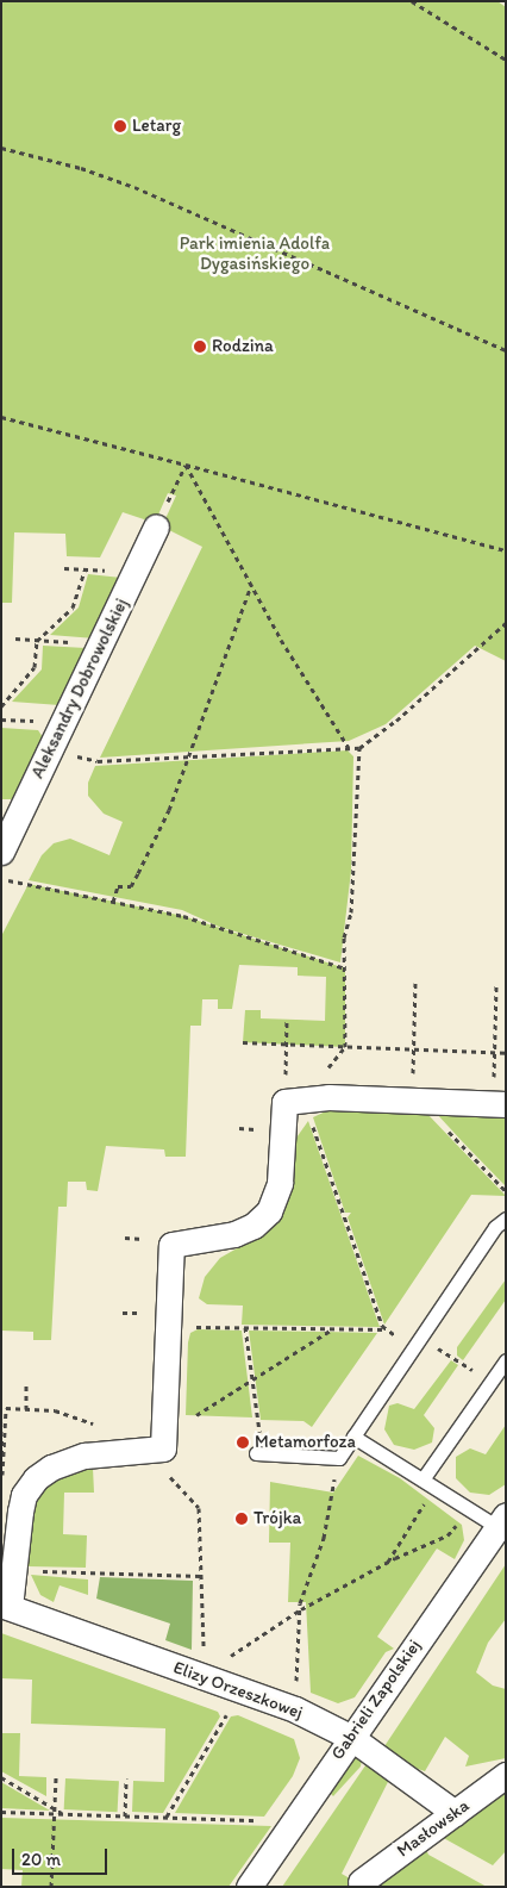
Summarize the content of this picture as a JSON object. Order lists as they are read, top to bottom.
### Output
{
  "streets": {
    "street": [
      "Aleksandry Dobrowolskiej",
      "Elizy Orzeszkowej",
      "Gabrieli Zapolskiej",
      "Masłowska"
    ]
  },
  "crossings": [
    ["Elizy Orzeszkowej", "Gabrieli Zapolskiej"],
    ["Elizy Orzeszkowej", "Masłowska"]
  ],
  "parks": ["Park imienia Adolfa Dygasińskiego"],
  "places": [
    "Letarg",
    "Rodzina",
    "Metamorfoza",
    "Trójka"
  ],
  "scale_bar": "20 m"
}
